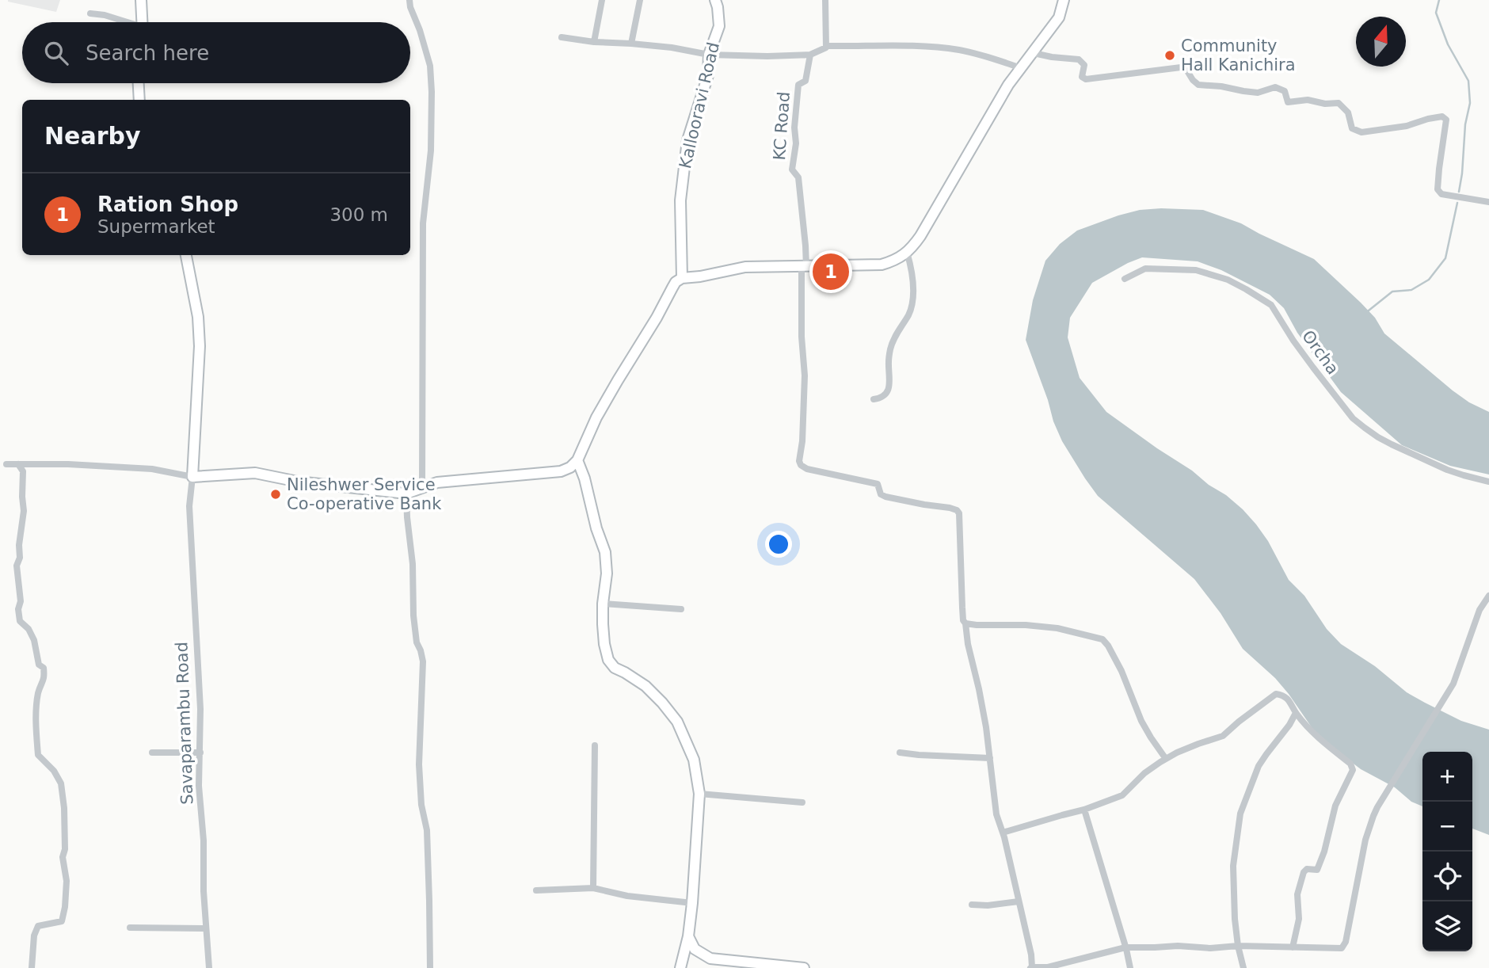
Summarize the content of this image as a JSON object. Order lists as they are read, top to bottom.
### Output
{
  "streets": {
    "main road": ["Kallooravi Road"],
    "street": ["KC Road", "Orcha", "Savaparambu Road"]
  },
  "places": ["Community Hall Kanichira", "Nileshwer Service Co-operative Bank"],
  "north": "top",
  "page": {
    "search": "Search here",
    "heading": "Nearby",
    "list": [
      {
        "mark": "1",
        "name": "Ration Shop",
        "note": "Supermarket",
        "value": "300 m"
      }
    ],
    "pins": "1",
    "map_buttons": ["+", "−"]
  }
}
